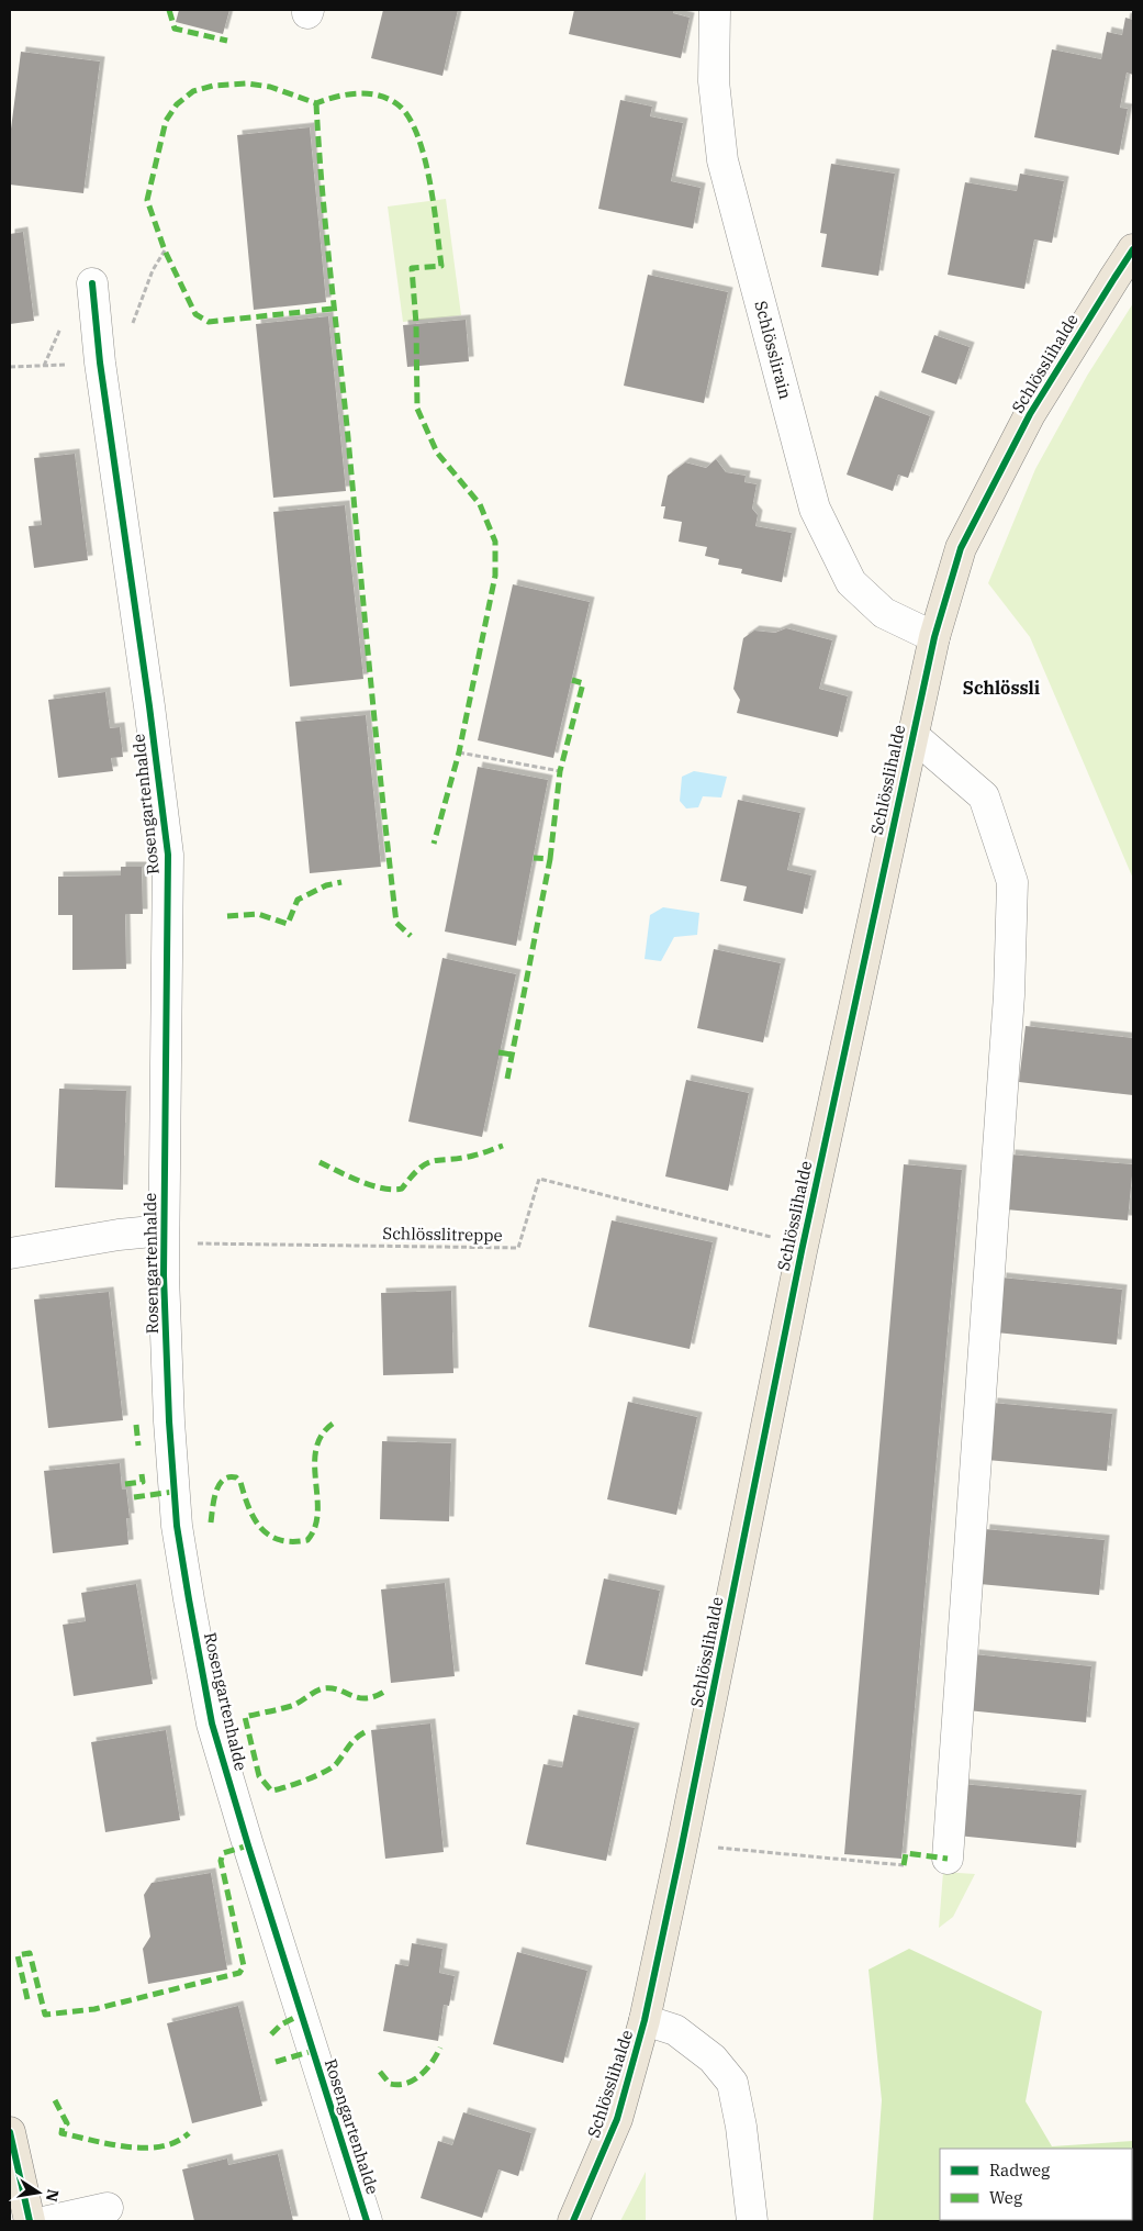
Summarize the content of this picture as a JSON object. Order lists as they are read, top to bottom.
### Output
{
  "streets": {
    "main road": ["Schlösslihalde"],
    "street": ["Schlösslirain", "Rosengartenhalde"],
    "path": ["Schlösslitreppe"]
  },
  "crossings": [
    ["Schlösslirain", "Schlösslihalde"],
    ["Rosengartenhalde", "Schlösslitreppe"]
  ],
  "districts": ["Schlössli"],
  "legend": ["Radweg", "Weg"],
  "north": "right"
}
